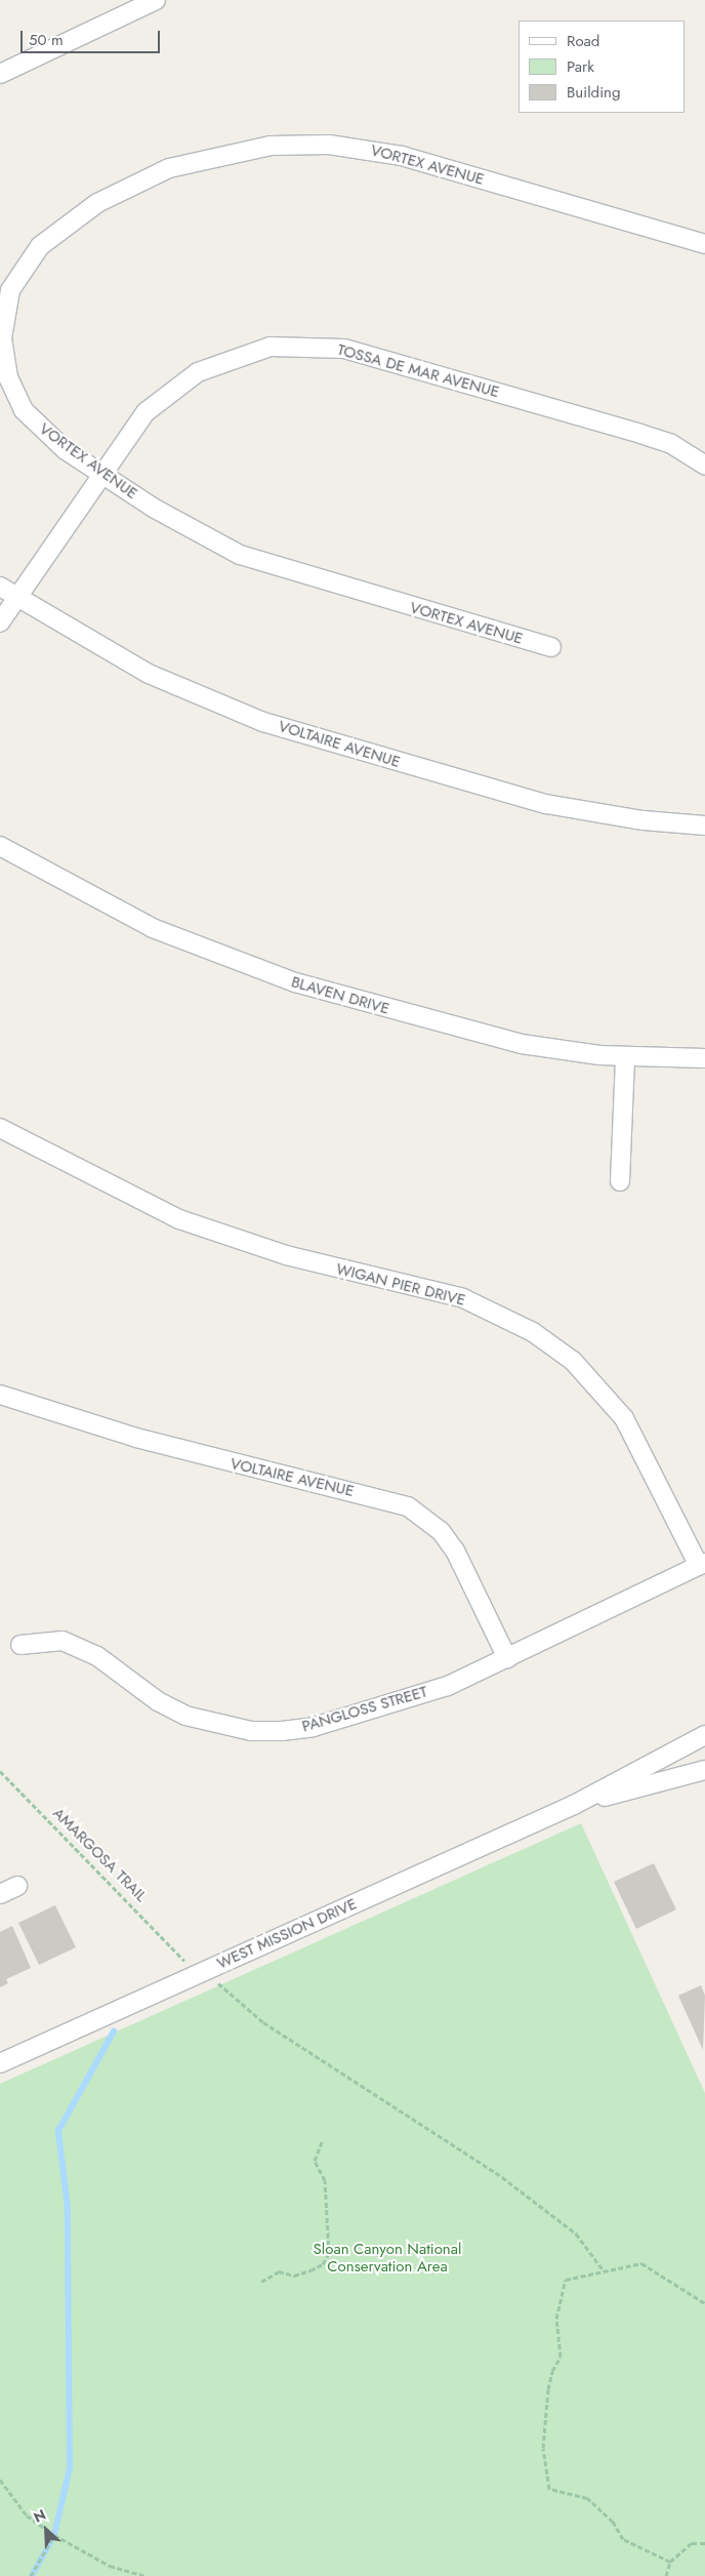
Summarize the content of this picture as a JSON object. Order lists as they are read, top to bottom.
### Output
{
  "streets": {
    "street": [
      "VORTEX AVENUE",
      "TOSSA DE MAR AVENUE",
      "VOLTAIRE AVENUE",
      "BLAVEN DRIVE",
      "WIGAN PIER DRIVE",
      "PANGLOSS STREET",
      "WEST MISSION DRIVE"
    ],
    "path": ["AMARGOSA TRAIL"]
  },
  "crossings": [
    ["VORTEX AVENUE", "TOSSA DE MAR AVENUE"],
    ["TOSSA DE MAR AVENUE", "VOLTAIRE AVENUE"],
    ["VOLTAIRE AVENUE", "PANGLOSS STREET"],
    ["WIGAN PIER DRIVE", "PANGLOSS STREET"]
  ],
  "parks": ["Sloan Canyon National Conservation Area"],
  "legend": ["Road", "Park", "Building"],
  "scale_bar": "50 m",
  "north": "top left"
}
